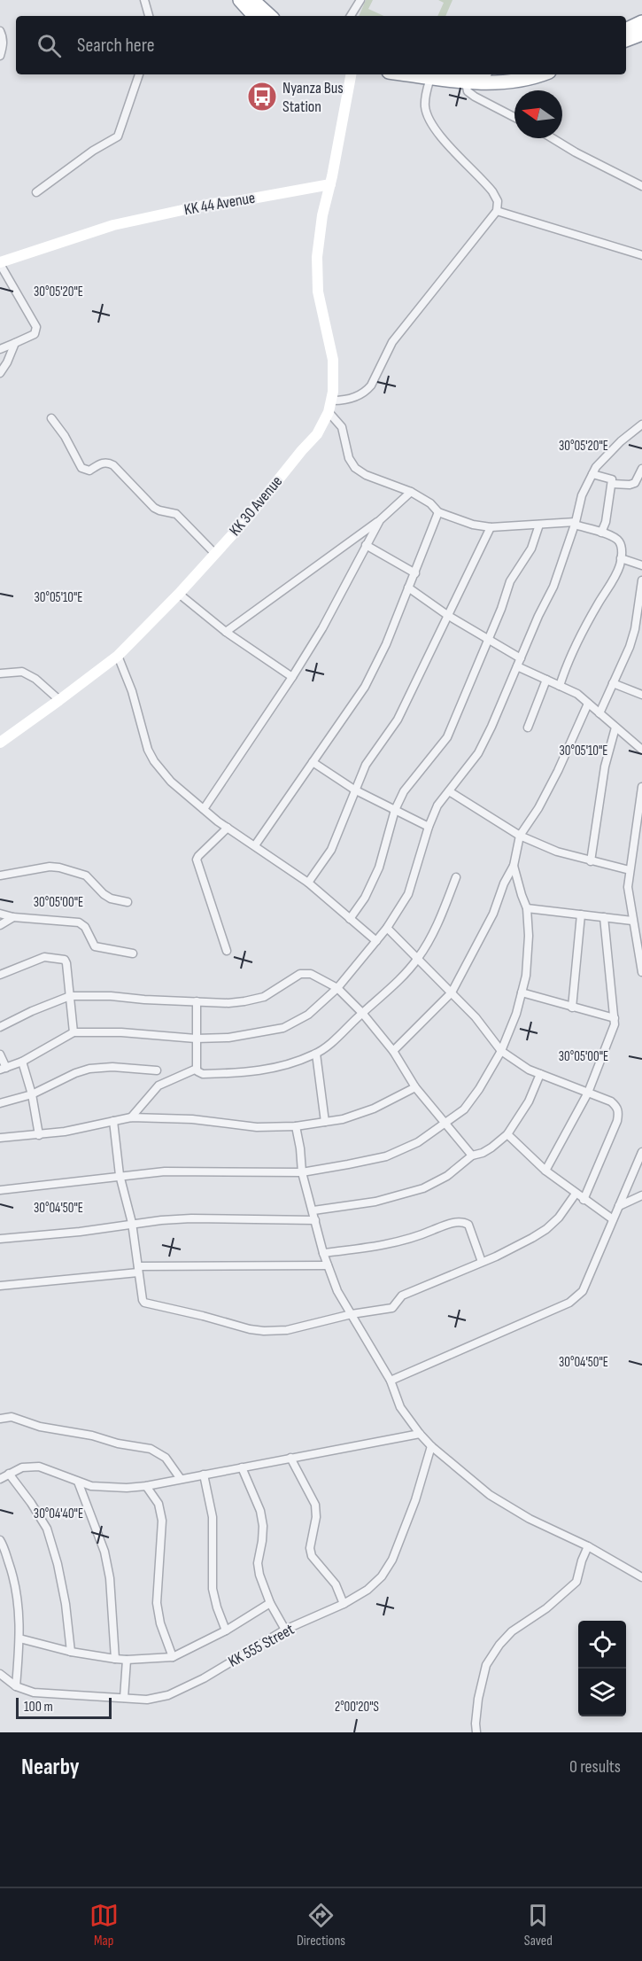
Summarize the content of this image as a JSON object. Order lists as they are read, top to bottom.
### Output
{
  "streets": {
    "main road": ["KK 44 Avenue", "KK 30 Avenue"],
    "street": ["KK 555 Street"]
  },
  "crossings": [
    ["KK 44 Avenue", "KK 30 Avenue"]
  ],
  "places": {
    "bus stop": ["Nyanza Bus Station"]
  },
  "scale_bar": "100 m",
  "north": "left",
  "page": {
    "search": "Search here",
    "scale": "100 m",
    "heading": ["Nearby", "0 results"],
    "nav": ["Map", "Directions", "Saved"]
  },
  "coordinates": [
    "30°05'20\"E",
    "30°05'10\"E",
    "30°05'00\"E",
    "30°04'50\"E",
    "30°04'40\"E",
    "2°00'20\"S"
  ]
}
